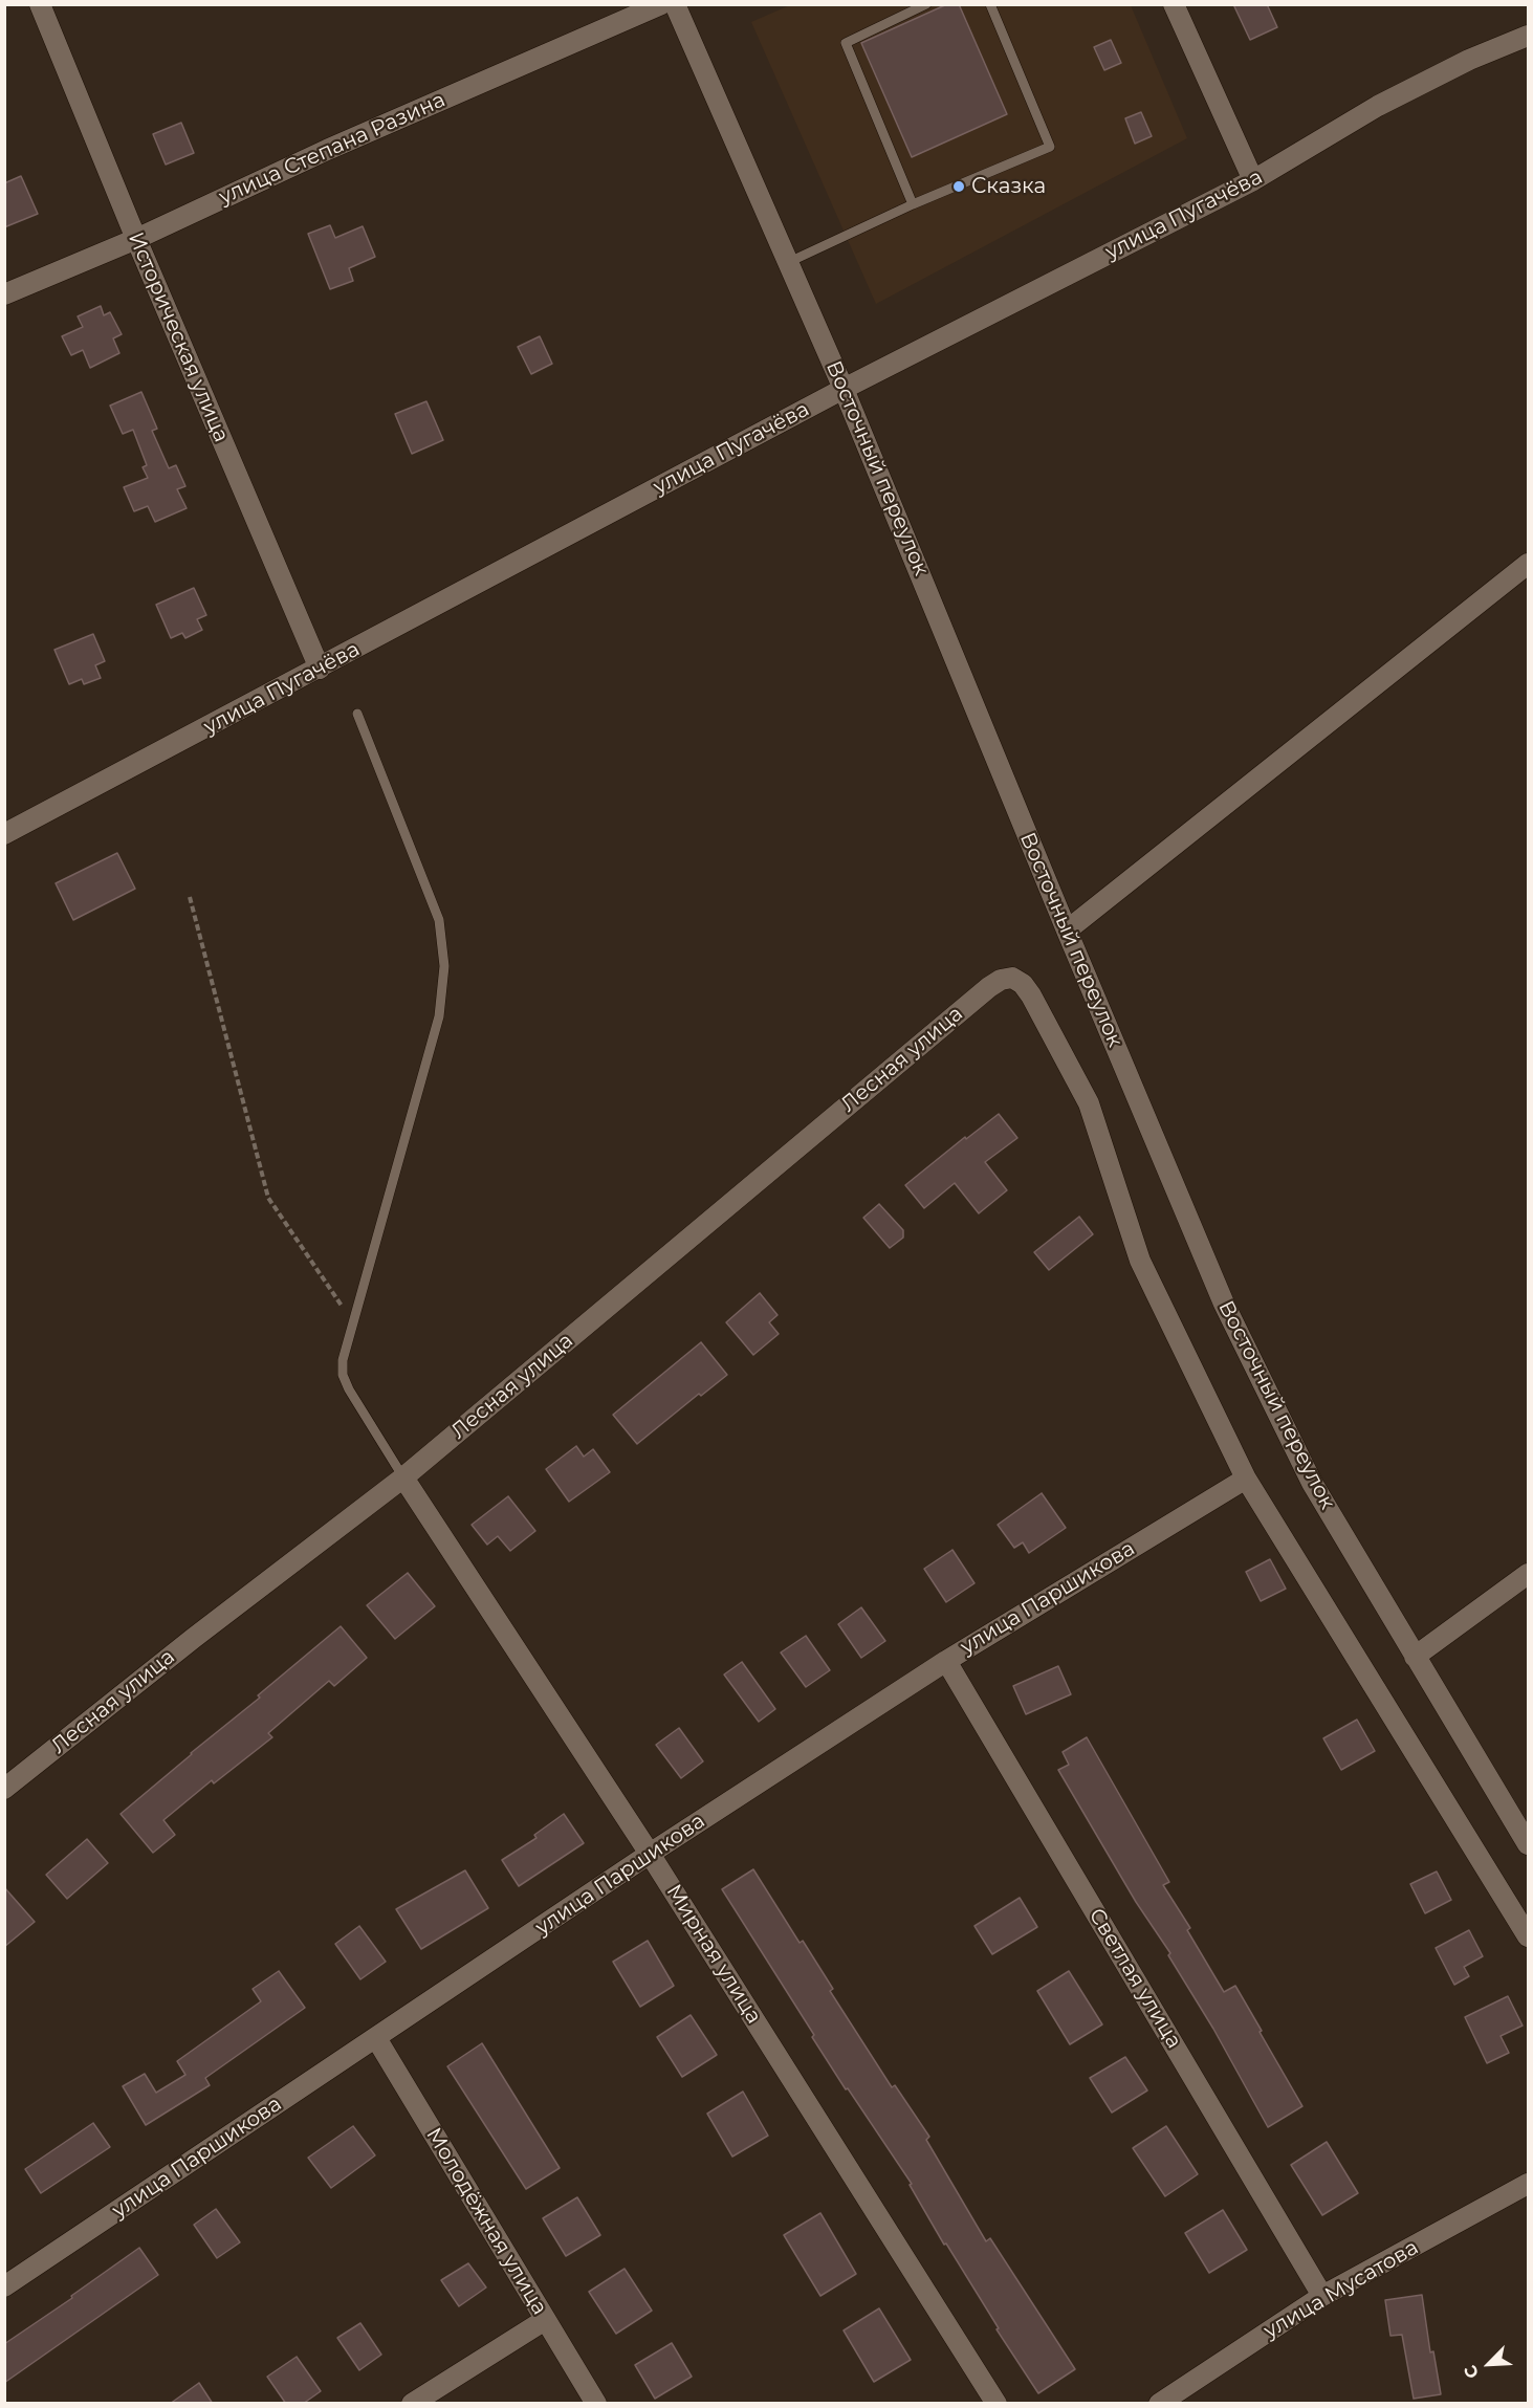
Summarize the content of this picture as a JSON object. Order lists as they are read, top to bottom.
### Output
{
  "streets": {
    "street": [
      "улица Степана Разина",
      "улица Пугачёва",
      "Историческая улица",
      "Восточный переулок",
      "Лесная улица",
      "улица Паршикова",
      "Мирная улица",
      "Светлая улица",
      "Молодёжная улица",
      "улица Мусатова"
    ]
  },
  "crossings": [
    ["улица Степана Разина", "Историческая улица"],
    ["улица Пугачёва", "Историческая улица"],
    ["улица Пугачёва", "Восточный переулок"],
    ["Лесная улица", "улица Паршикова"],
    ["Лесная улица", "Мирная улица"],
    ["улица Паршикова", "Мирная улица"],
    ["улица Паршикова", "Светлая улица"],
    ["улица Паршикова", "Молодёжная улица"],
    ["Светлая улица", "улица Мусатова"]
  ],
  "places": ["Сказка"],
  "north": "bottom left"
}
